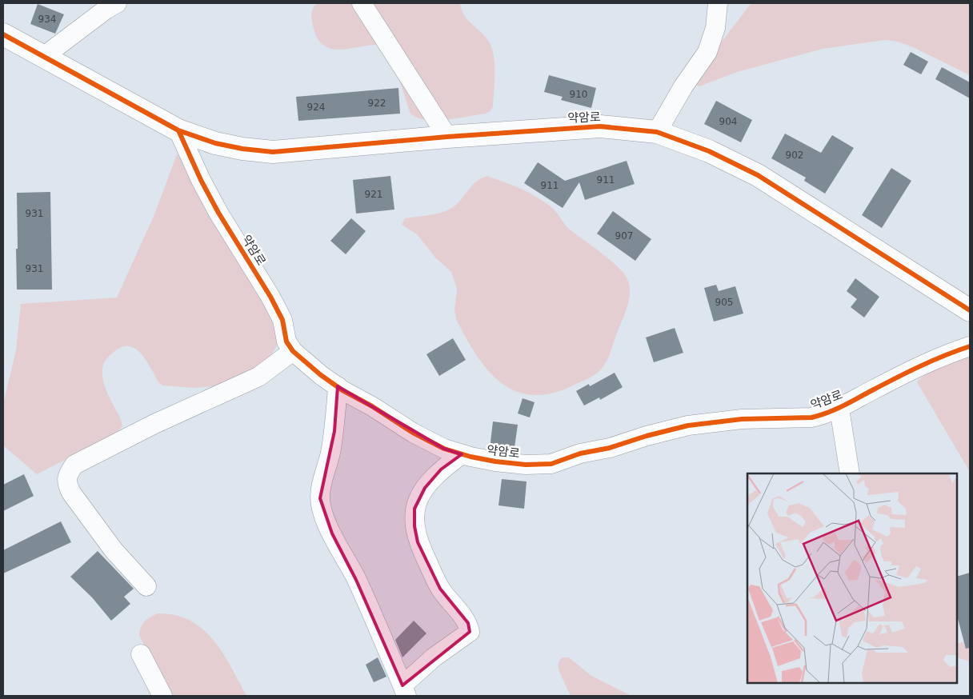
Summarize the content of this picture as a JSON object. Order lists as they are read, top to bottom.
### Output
{
  "streets": {
    "street": ["약암로"]
  },
  "house_numbers": [
    "934",
    "910",
    "922",
    "924",
    "904",
    "902",
    "911",
    "911",
    "921",
    "931",
    "907",
    "931",
    "905"
  ]
}
